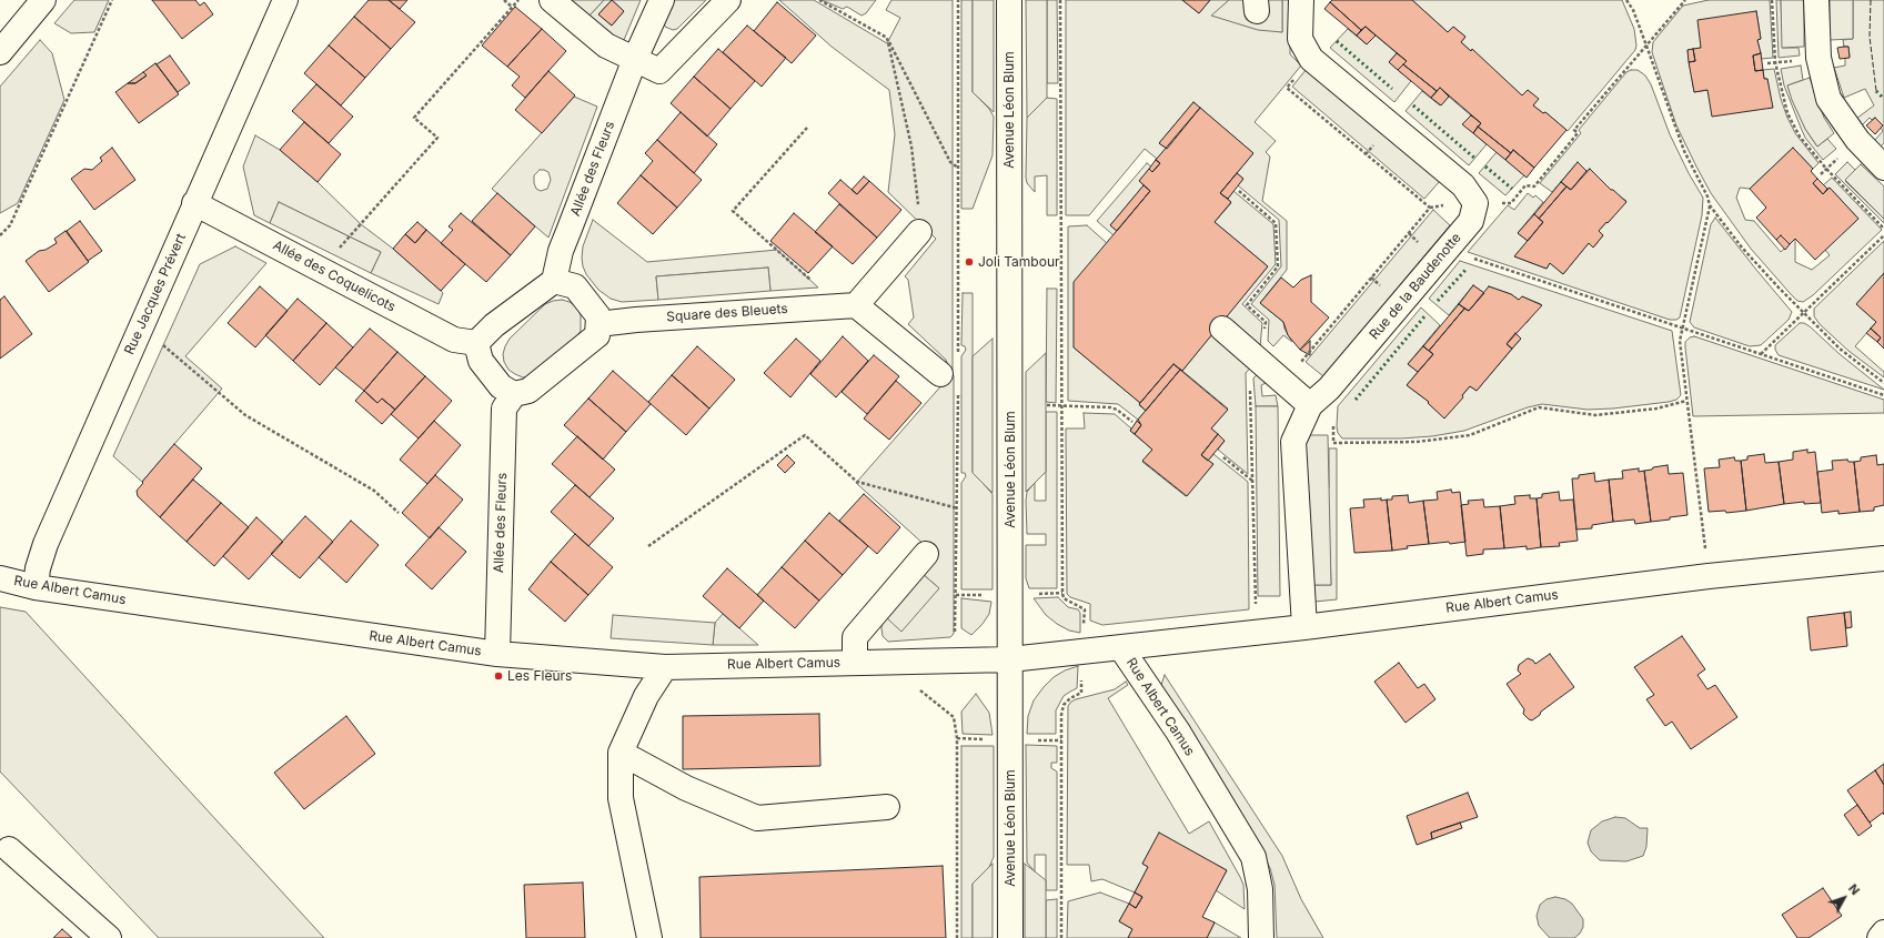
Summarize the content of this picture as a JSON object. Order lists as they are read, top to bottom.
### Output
{
  "streets": {
    "street": [
      "Avenue Léon Blum",
      "Allée des Fleurs",
      "Allée des Coquelicots",
      "Rue de la Baudenotte",
      "Rue Jacques Prévert",
      "Square des Bleuets",
      "Rue Albert Camus"
    ]
  },
  "crossings": [
    ["Avenue Léon Blum", "Rue Albert Camus"],
    ["Allée des Fleurs", "Rue Albert Camus"],
    ["Allée des Coquelicots", "Rue Jacques Prévert"],
    ["Rue de la Baudenotte", "Rue Albert Camus"],
    ["Rue Jacques Prévert", "Rue Albert Camus"]
  ],
  "places": ["Joli Tambour", "Les Fleurs"],
  "north": "top right"
}
